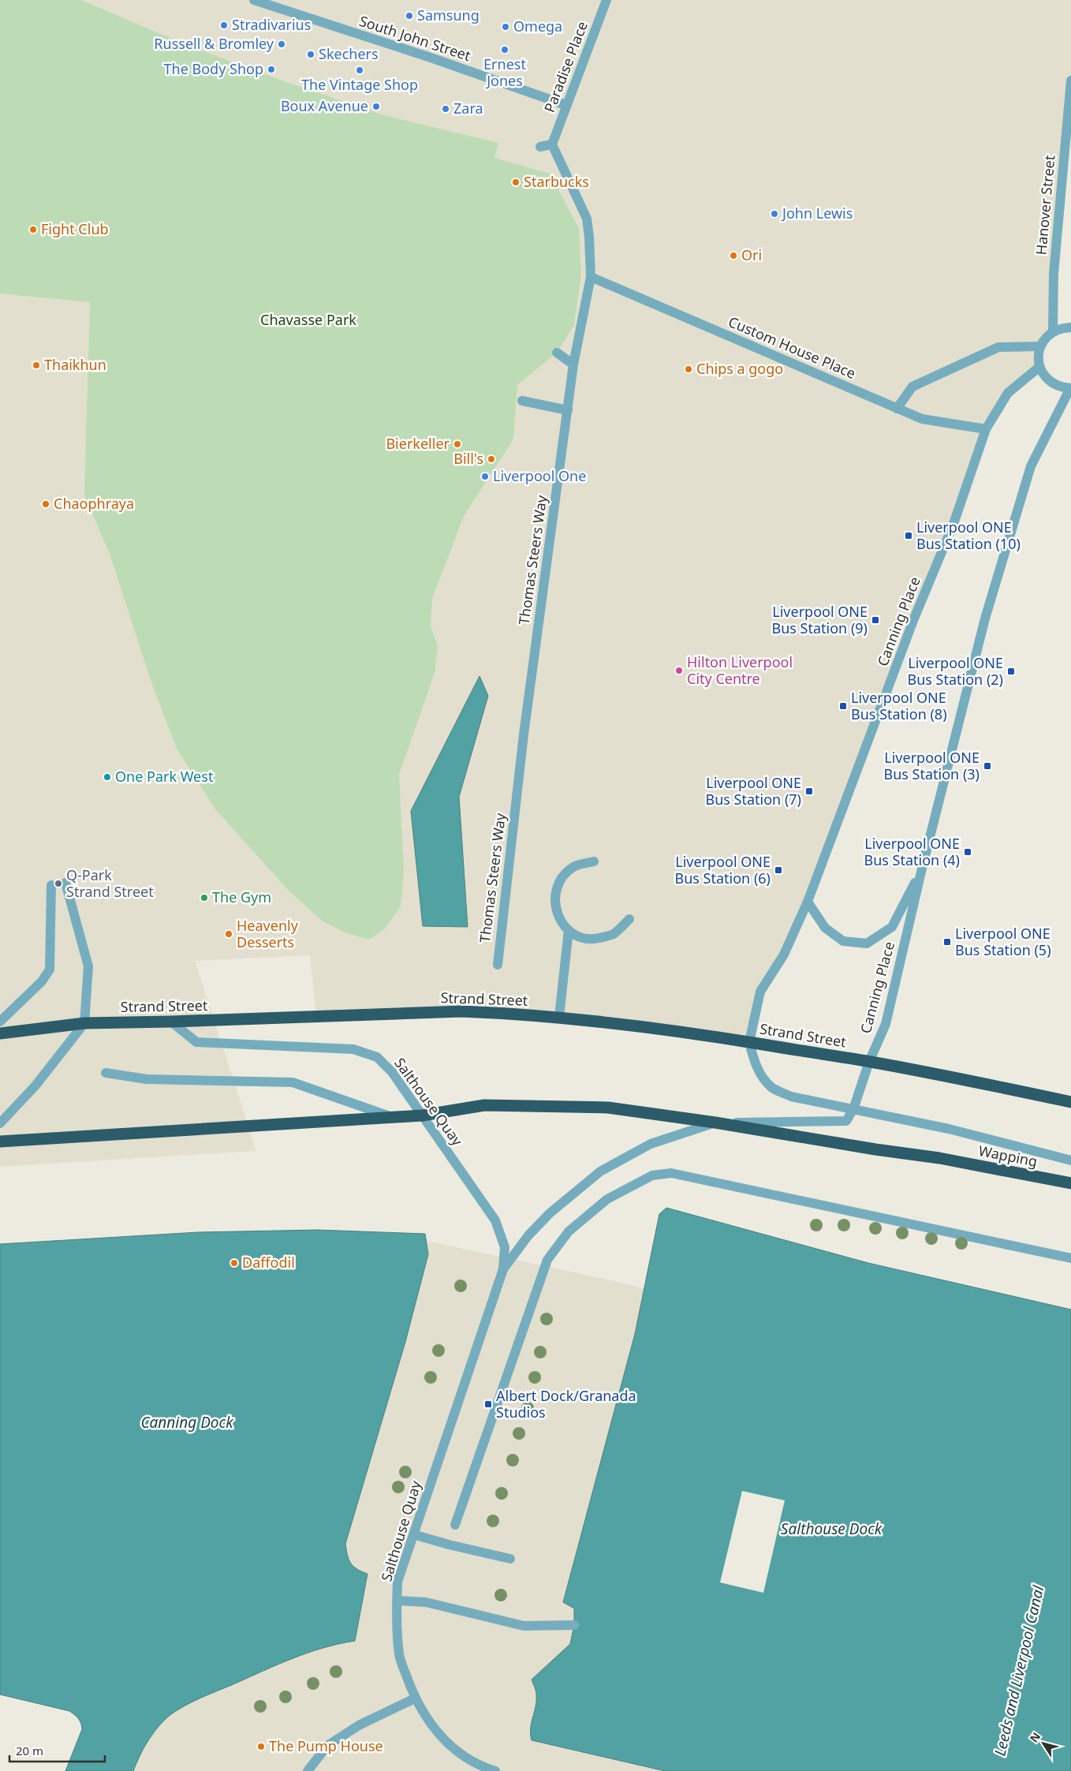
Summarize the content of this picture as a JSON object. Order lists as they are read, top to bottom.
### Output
{
  "streets": {
    "highway": ["Strand Street", "Wapping"],
    "street": [
      "South John Street",
      "Paradise Place",
      "Hanover Street",
      "Custom House Place",
      "Thomas Steers Way",
      "Canning Place",
      "Salthouse Quay"
    ]
  },
  "crossings": [
    ["South John Street", "Paradise Place"],
    ["Paradise Place", "Thomas Steers Way"],
    ["Custom House Place", "Thomas Steers Way"],
    ["Custom House Place", "Canning Place"],
    ["Canning Place", "Strand Street"],
    ["Canning Place", "Salthouse Quay"],
    ["Canning Place", "Wapping"],
    ["Strand Street", "Salthouse Quay"],
    ["Strand Street", "Wapping"],
    ["Salthouse Quay", "Wapping"]
  ],
  "water": ["Canning Dock", "Salthouse Dock", "Leeds and Liverpool Canal"],
  "parks": ["Chavasse Park"],
  "places": {
    "other": [
      "Samsung",
      "Stradivarius",
      "Omega",
      "Russell & Bromley",
      "Ernest Jones",
      "Skechers",
      "The Body Shop",
      "The Vintage Shop",
      "Boux Avenue",
      "Zara",
      "Starbucks",
      "John Lewis",
      "Fight Club",
      "Ori",
      "Thaikhun",
      "Chips a gogo",
      "Bierkeller",
      "Bill's",
      "Liverpool One",
      "Chaophraya",
      "Hilton Liverpool City Centre",
      "One Park West",
      "Q-Park Strand Street",
      "The Gym",
      "Heavenly Desserts",
      "Daffodil",
      "The Pump House"
    ],
    "transit": [
      "Liverpool ONE Bus Station (10)",
      "Liverpool ONE Bus Station (9)",
      "Liverpool ONE Bus Station (2)",
      "Liverpool ONE Bus Station (8)",
      "Liverpool ONE Bus Station (3)",
      "Liverpool ONE Bus Station (7)",
      "Liverpool ONE Bus Station (4)",
      "Liverpool ONE Bus Station (6)",
      "Liverpool ONE Bus Station (5)",
      "Albert Dock/Granada Studios"
    ]
  },
  "scale_bar": "20 m",
  "north": "top left"
}
